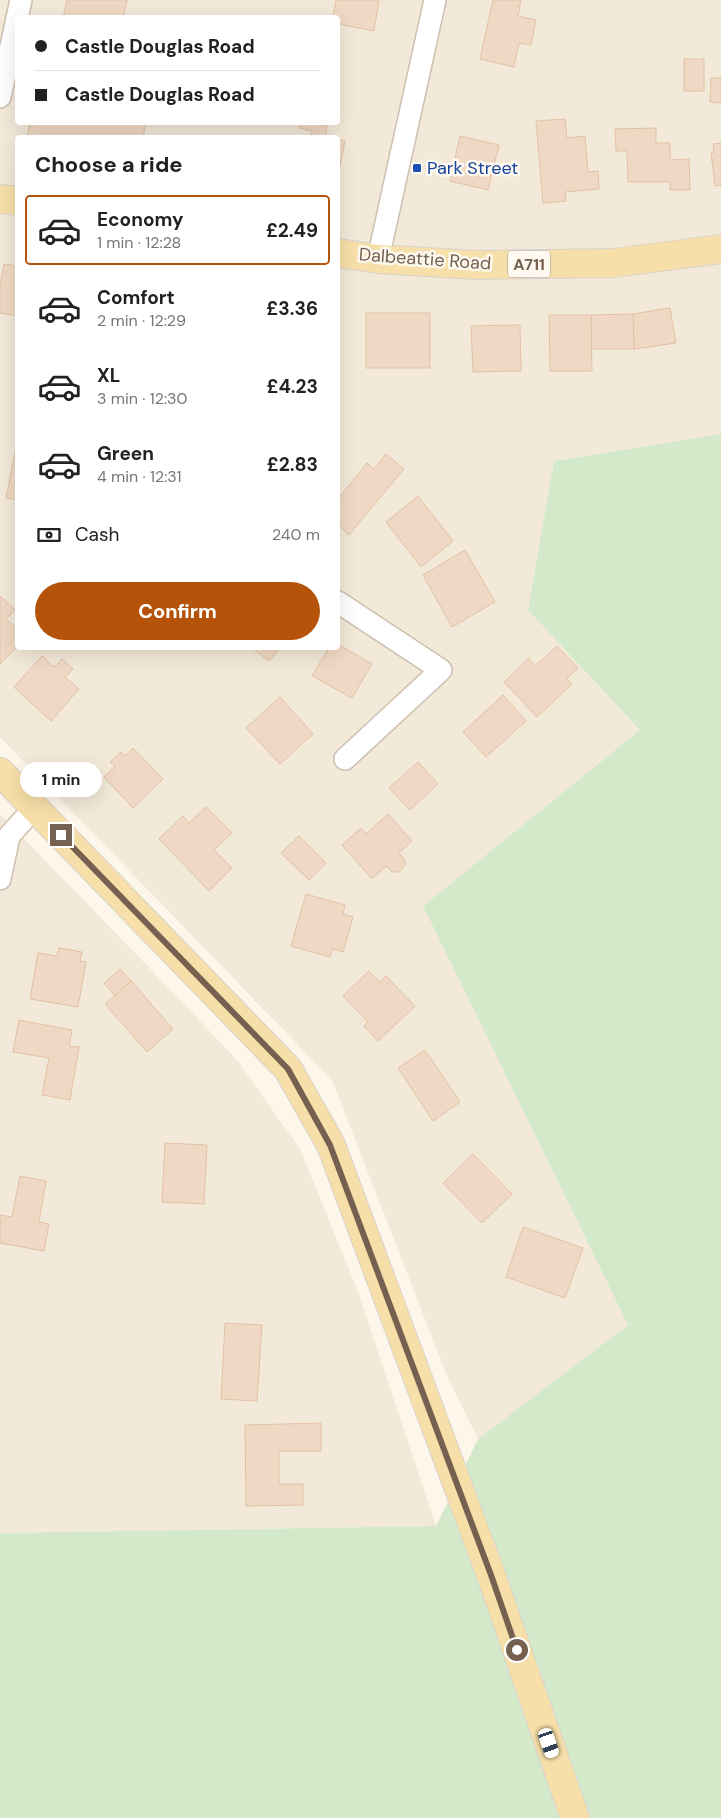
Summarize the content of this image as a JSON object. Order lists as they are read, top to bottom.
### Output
{
  "streets": {
    "main road": ["Dalbeattie Road", "A711"]
  },
  "places": {
    "transit": ["Park Street"]
  },
  "page": {
    "banner": ["Castle Douglas Road", "Castle Douglas Road"],
    "heading": "Choose a ride",
    "list": [
      {
        "name": "Economy",
        "note": "1 min · 12:28",
        "value": "£2.49"
      },
      {
        "name": "Comfort",
        "note": "2 min · 12:29",
        "value": "£3.36"
      },
      {
        "name": "XL",
        "note": "3 min · 12:30",
        "value": "£4.23"
      },
      {
        "name": "Green",
        "note": "4 min · 12:31",
        "value": "£2.83"
      }
    ],
    "pay": ["Cash", "240 m"],
    "buttons": "Confirm",
    "bubble": "1 min"
  }
}
